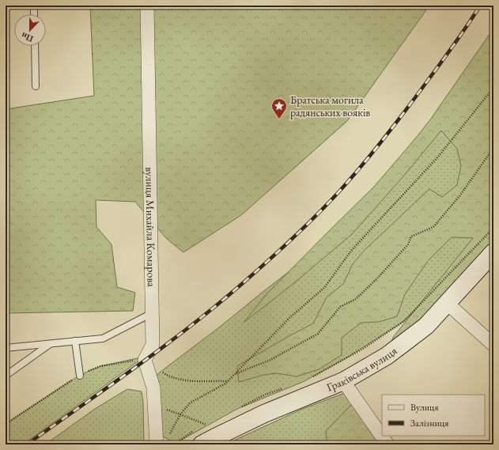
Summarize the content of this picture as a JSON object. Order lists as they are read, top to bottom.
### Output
{
  "streets": {
    "street": ["вулиця Михайла Комарова", "Граківська вулиця"]
  },
  "places": {
    "place": ["Братська могила радянських вояків"]
  },
  "legend": ["Вулиця", "Залізниця"],
  "north": "bottom"
}
